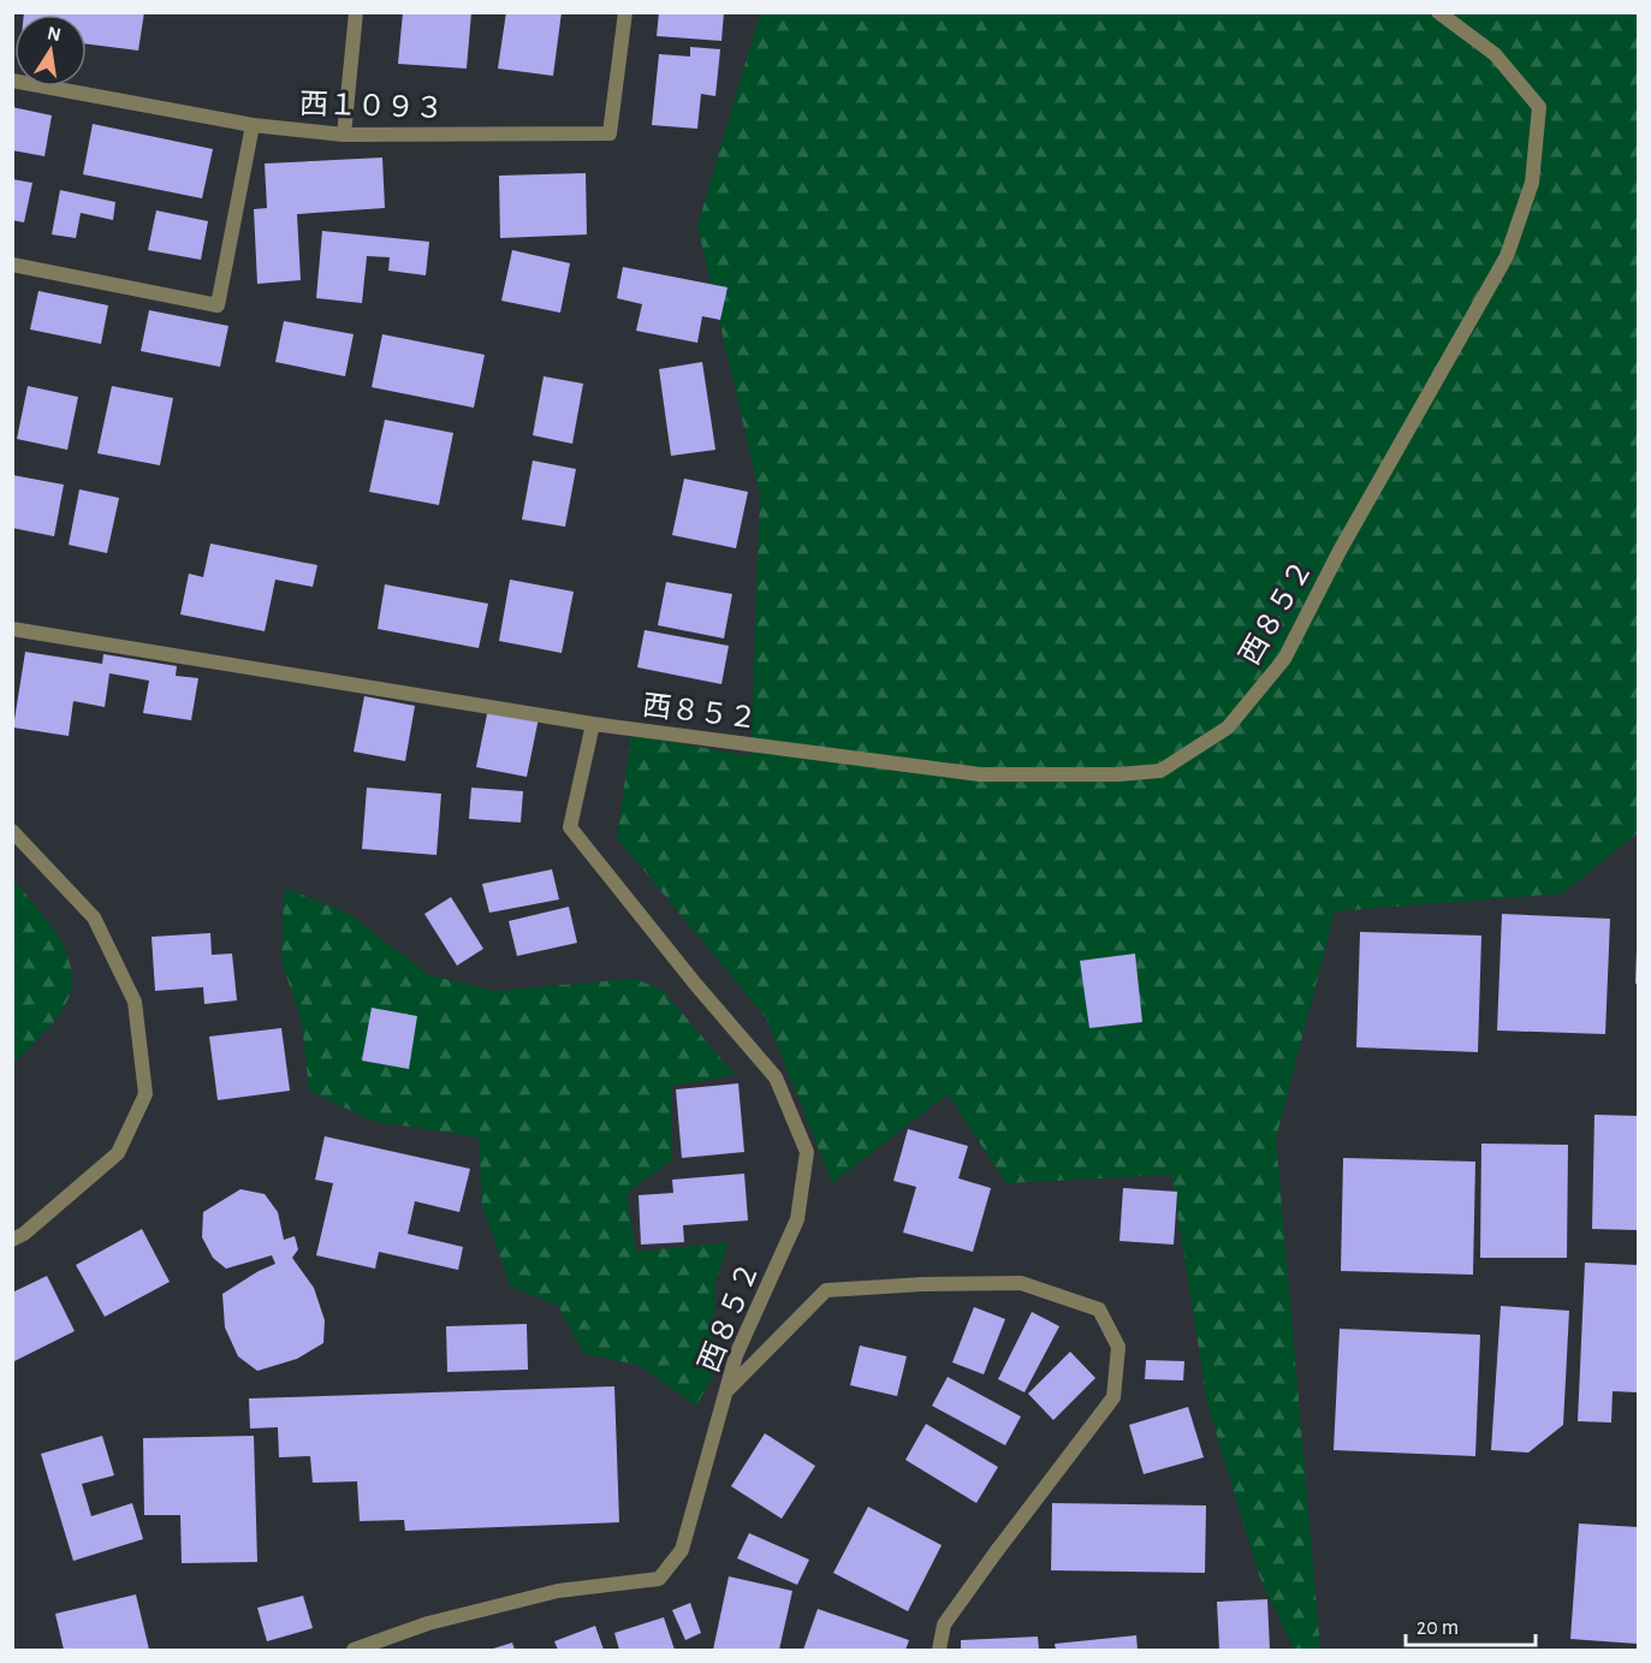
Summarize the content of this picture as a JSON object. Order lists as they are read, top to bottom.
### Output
{
  "streets": {
    "street": ["西１０９３", "西８５２"]
  },
  "scale_bar": "20 m",
  "north": "top"
}
